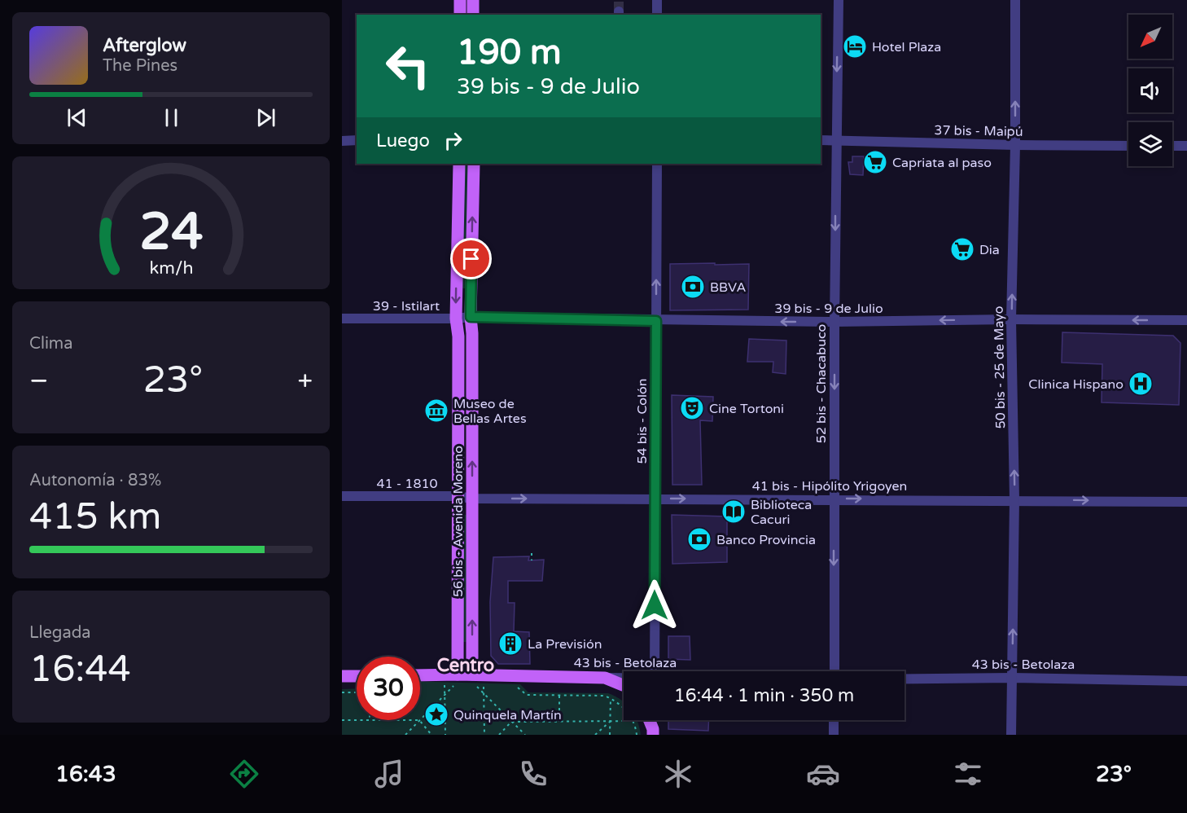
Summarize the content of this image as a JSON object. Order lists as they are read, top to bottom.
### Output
{
  "streets": {
    "main road": ["56 bis - Avenida Moreno", "43 bis - Betolaza"],
    "street": [
      "37 bis - Maipú",
      "39 - Istilart",
      "39 bis - 9 de Julio",
      "50 bis - 25 de Mayo",
      "52 bis - Chacabuco",
      "54 bis - Colón",
      "41 - 1810",
      "41 bis - Hipólito Yrigoyen"
    ]
  },
  "crossings": [
    ["37 bis - Maipú", "50 bis - 25 de Mayo"],
    ["37 bis - Maipú", "52 bis - Chacabuco"],
    ["39 - Istilart", "39 bis - 9 de Julio"],
    ["39 - Istilart", "56 bis - Avenida Moreno"],
    ["39 bis - 9 de Julio", "50 bis - 25 de Mayo"],
    ["39 bis - 9 de Julio", "52 bis - Chacabuco"],
    ["39 bis - 9 de Julio", "54 bis - Colón"],
    ["39 bis - 9 de Julio", "56 bis - Avenida Moreno"],
    ["50 bis - 25 de Mayo", "41 bis - Hipólito Yrigoyen"],
    ["50 bis - 25 de Mayo", "43 bis - Betolaza"],
    ["52 bis - Chacabuco", "41 bis - Hipólito Yrigoyen"],
    ["54 bis - Colón", "41 bis - Hipólito Yrigoyen"],
    ["41 - 1810", "41 bis - Hipólito Yrigoyen"],
    ["41 - 1810", "56 bis - Avenida Moreno"],
    ["41 bis - Hipólito Yrigoyen", "56 bis - Avenida Moreno"],
    ["56 bis - Avenida Moreno", "43 bis - Betolaza"]
  ],
  "one_way": [
    "39 bis - 9 de Julio",
    "50 bis - 25 de Mayo",
    "52 bis - Chacabuco",
    "41 bis - Hipólito Yrigoyen"
  ],
  "districts": ["Centro"],
  "places": {
    "hotel": ["Hotel Plaza"],
    "supermarket": ["Capriata al paso", "Dia"],
    "bank": ["BBVA", "Banco Provincia"],
    "hospital": ["Clinica Hispano"],
    "theatre": ["Cine Tortoni"],
    "museum": ["Museo de Bellas Artes"],
    "library": ["Biblioteca Cacuri"],
    "building": ["La Previsión"],
    "place": ["Quinquela Martín"]
  },
  "north": "bottom left",
  "page": {
    "turn": ["190 m", "39 bis - 9 de Julio"],
    "song": ["Afterglow", "The Pines"],
    "then": "Luego",
    "tile": [
      "Clima",
      ["Autonomía · 83%", "415 km"],
      ["Llegada", "16:44"]
    ],
    "heat": ["−", "23°", "+"],
    "limit": "30",
    "trip": "16:44 · 1 min · 350 m",
    "tabs": ["16:43", "23°"],
    "gauge": ["24", "km/h"]
  }
}
